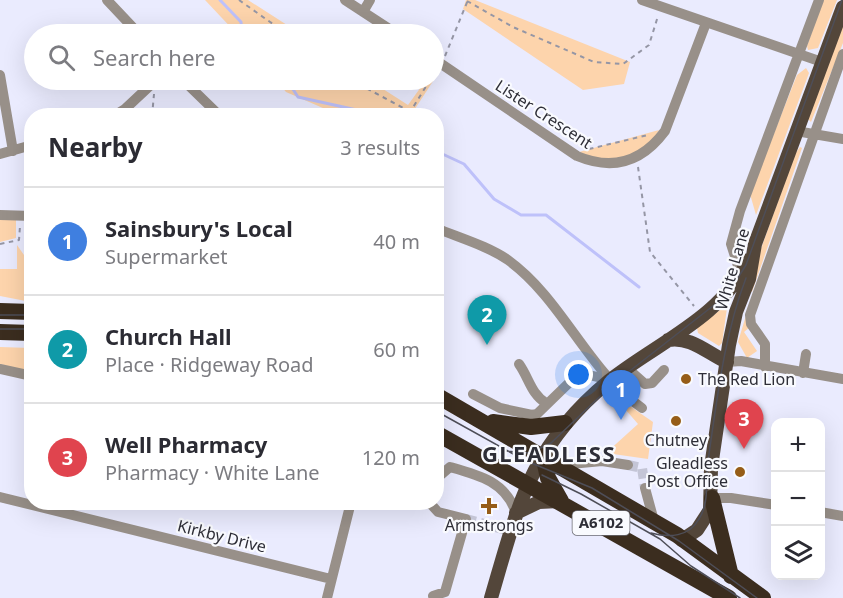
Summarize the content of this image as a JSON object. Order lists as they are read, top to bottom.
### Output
{
  "streets": {
    "highway": ["A6102"],
    "main road": ["White Lane"],
    "street": ["Lister Crescent", "Kirkby Drive"]
  },
  "crossings": [
    ["White Lane", "A6102"]
  ],
  "districts": ["GLEADLESS"],
  "places": {
    "other": ["The Red Lion", "Chutney", "Gleadless Post Office"],
    "health": ["Armstrongs"]
  },
  "page": {
    "search": "Search here",
    "heading": ["Nearby", "3 results"],
    "list": [
      {
        "mark": "1",
        "name": "Sainsbury's Local",
        "note": "Supermarket",
        "value": "40 m"
      },
      {
        "mark": "2",
        "name": "Church Hall",
        "note": "Place · Ridgeway Road",
        "value": "60 m"
      },
      {
        "mark": "3",
        "name": "Well Pharmacy",
        "note": "Pharmacy · White Lane",
        "value": "120 m"
      }
    ],
    "pins": ["2", "1", "3"],
    "map_buttons": ["+", "−"]
  }
}
